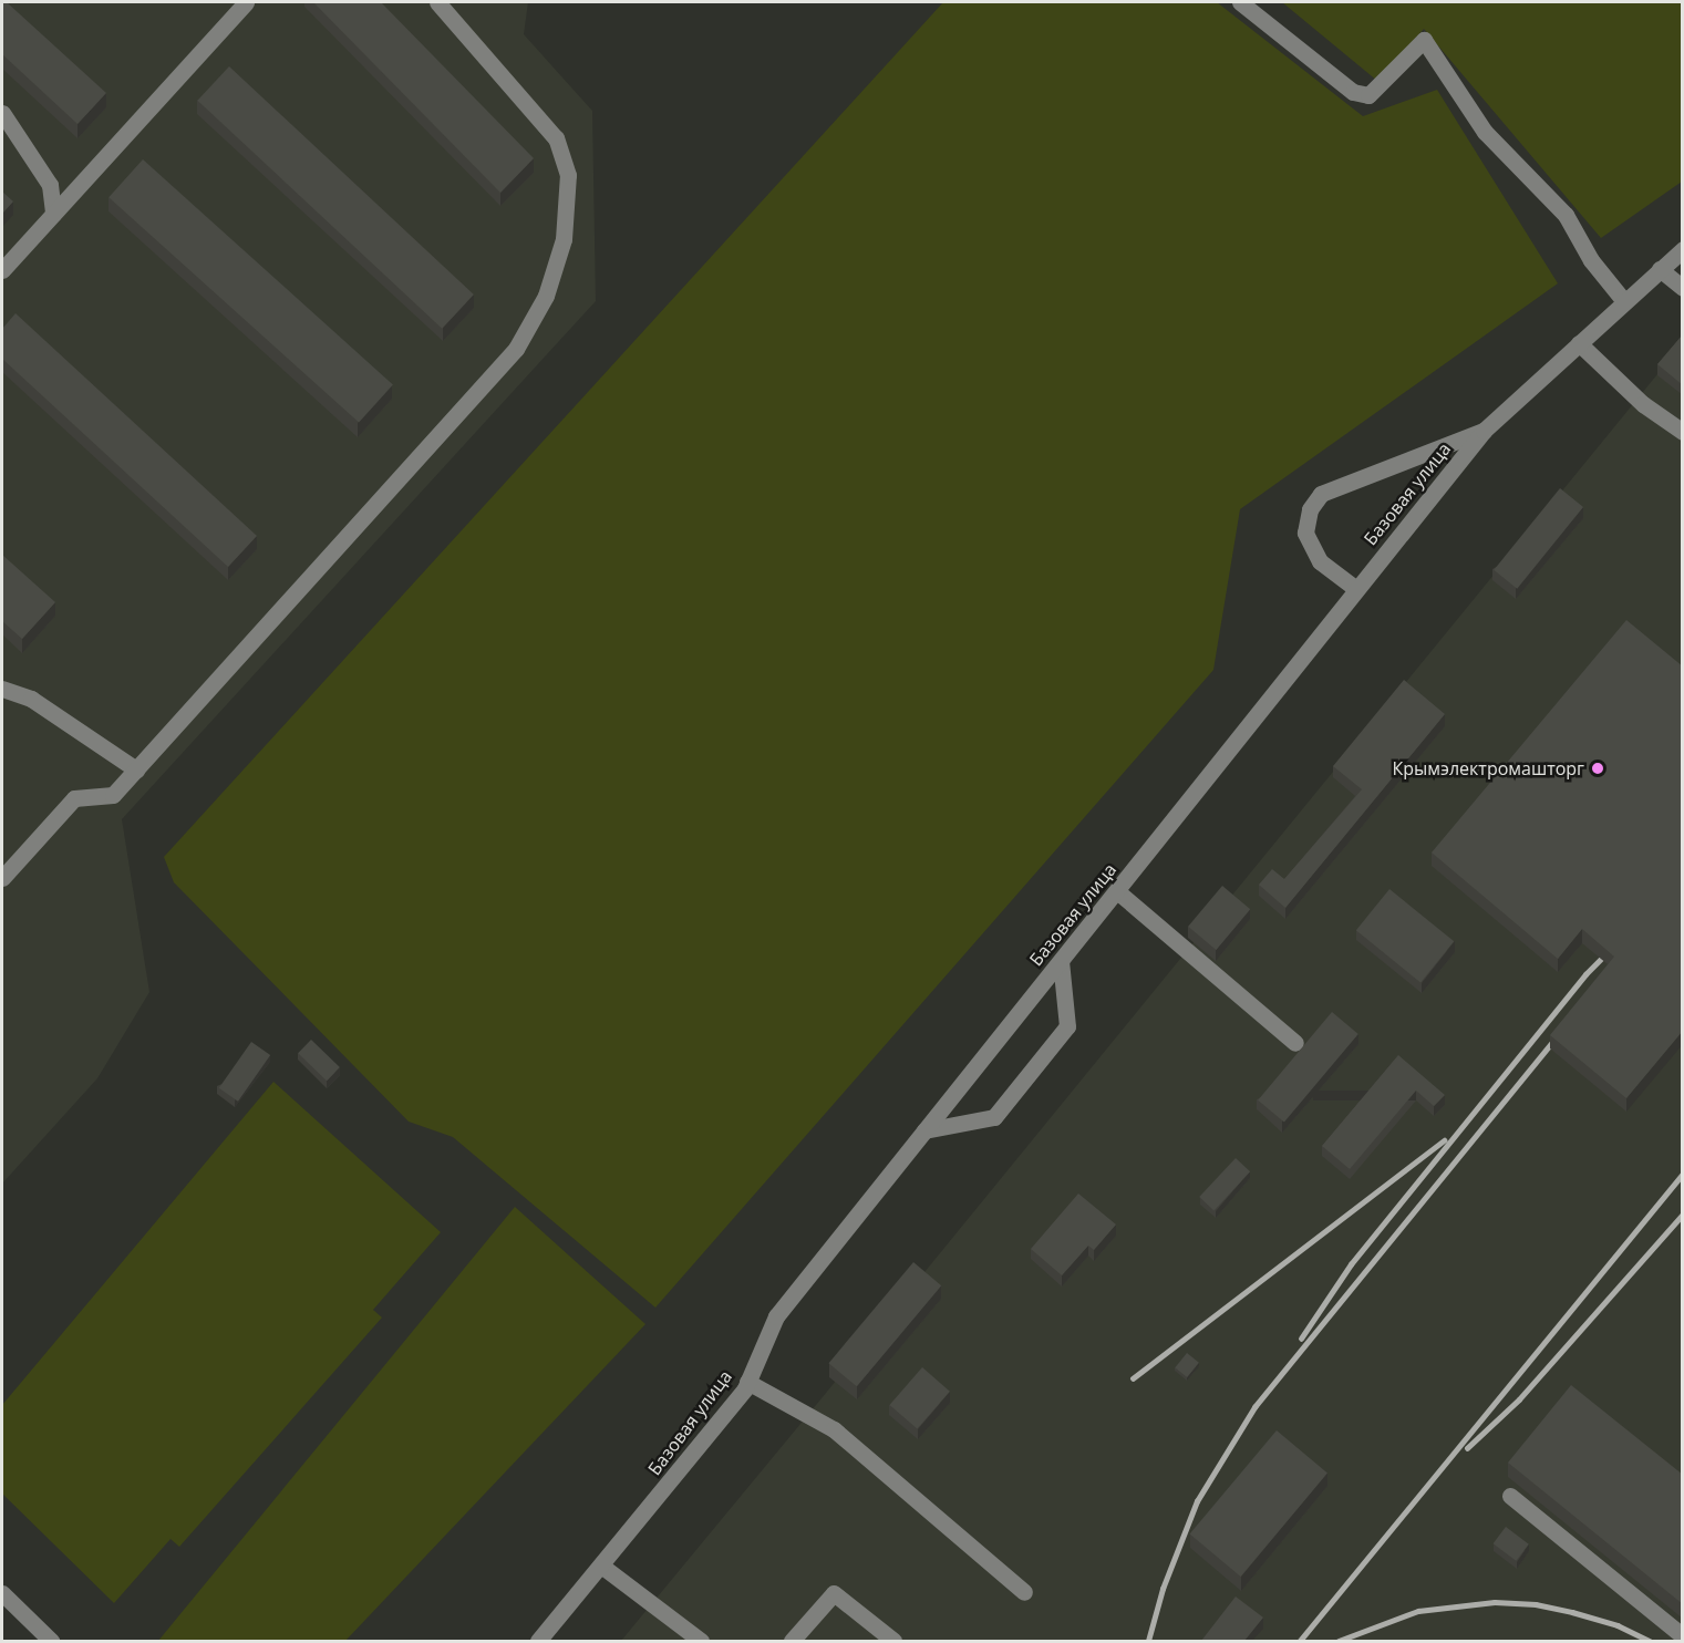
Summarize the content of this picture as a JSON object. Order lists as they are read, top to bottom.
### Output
{
  "streets": {
    "street": ["Базовая улица"]
  },
  "places": ["Крымэлектромашторг"]
}
